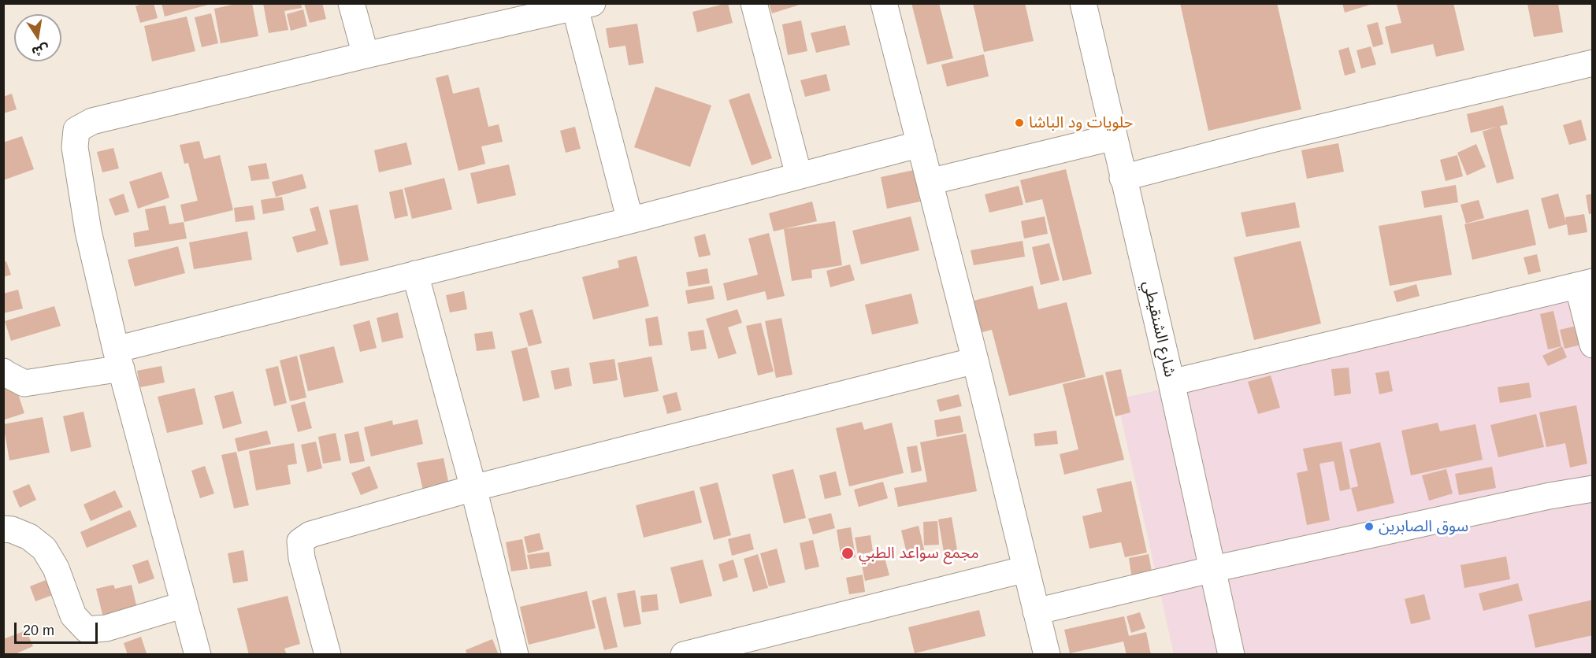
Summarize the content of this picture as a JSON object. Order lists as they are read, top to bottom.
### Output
{
  "streets": {
    "street": ["شارع الشنقيطي"]
  },
  "places": ["حلويات ود الباشا", "سوق الصابرين", "مجمع سواعد الطبي"],
  "scale_bar": "20 m",
  "north": "bottom"
}
